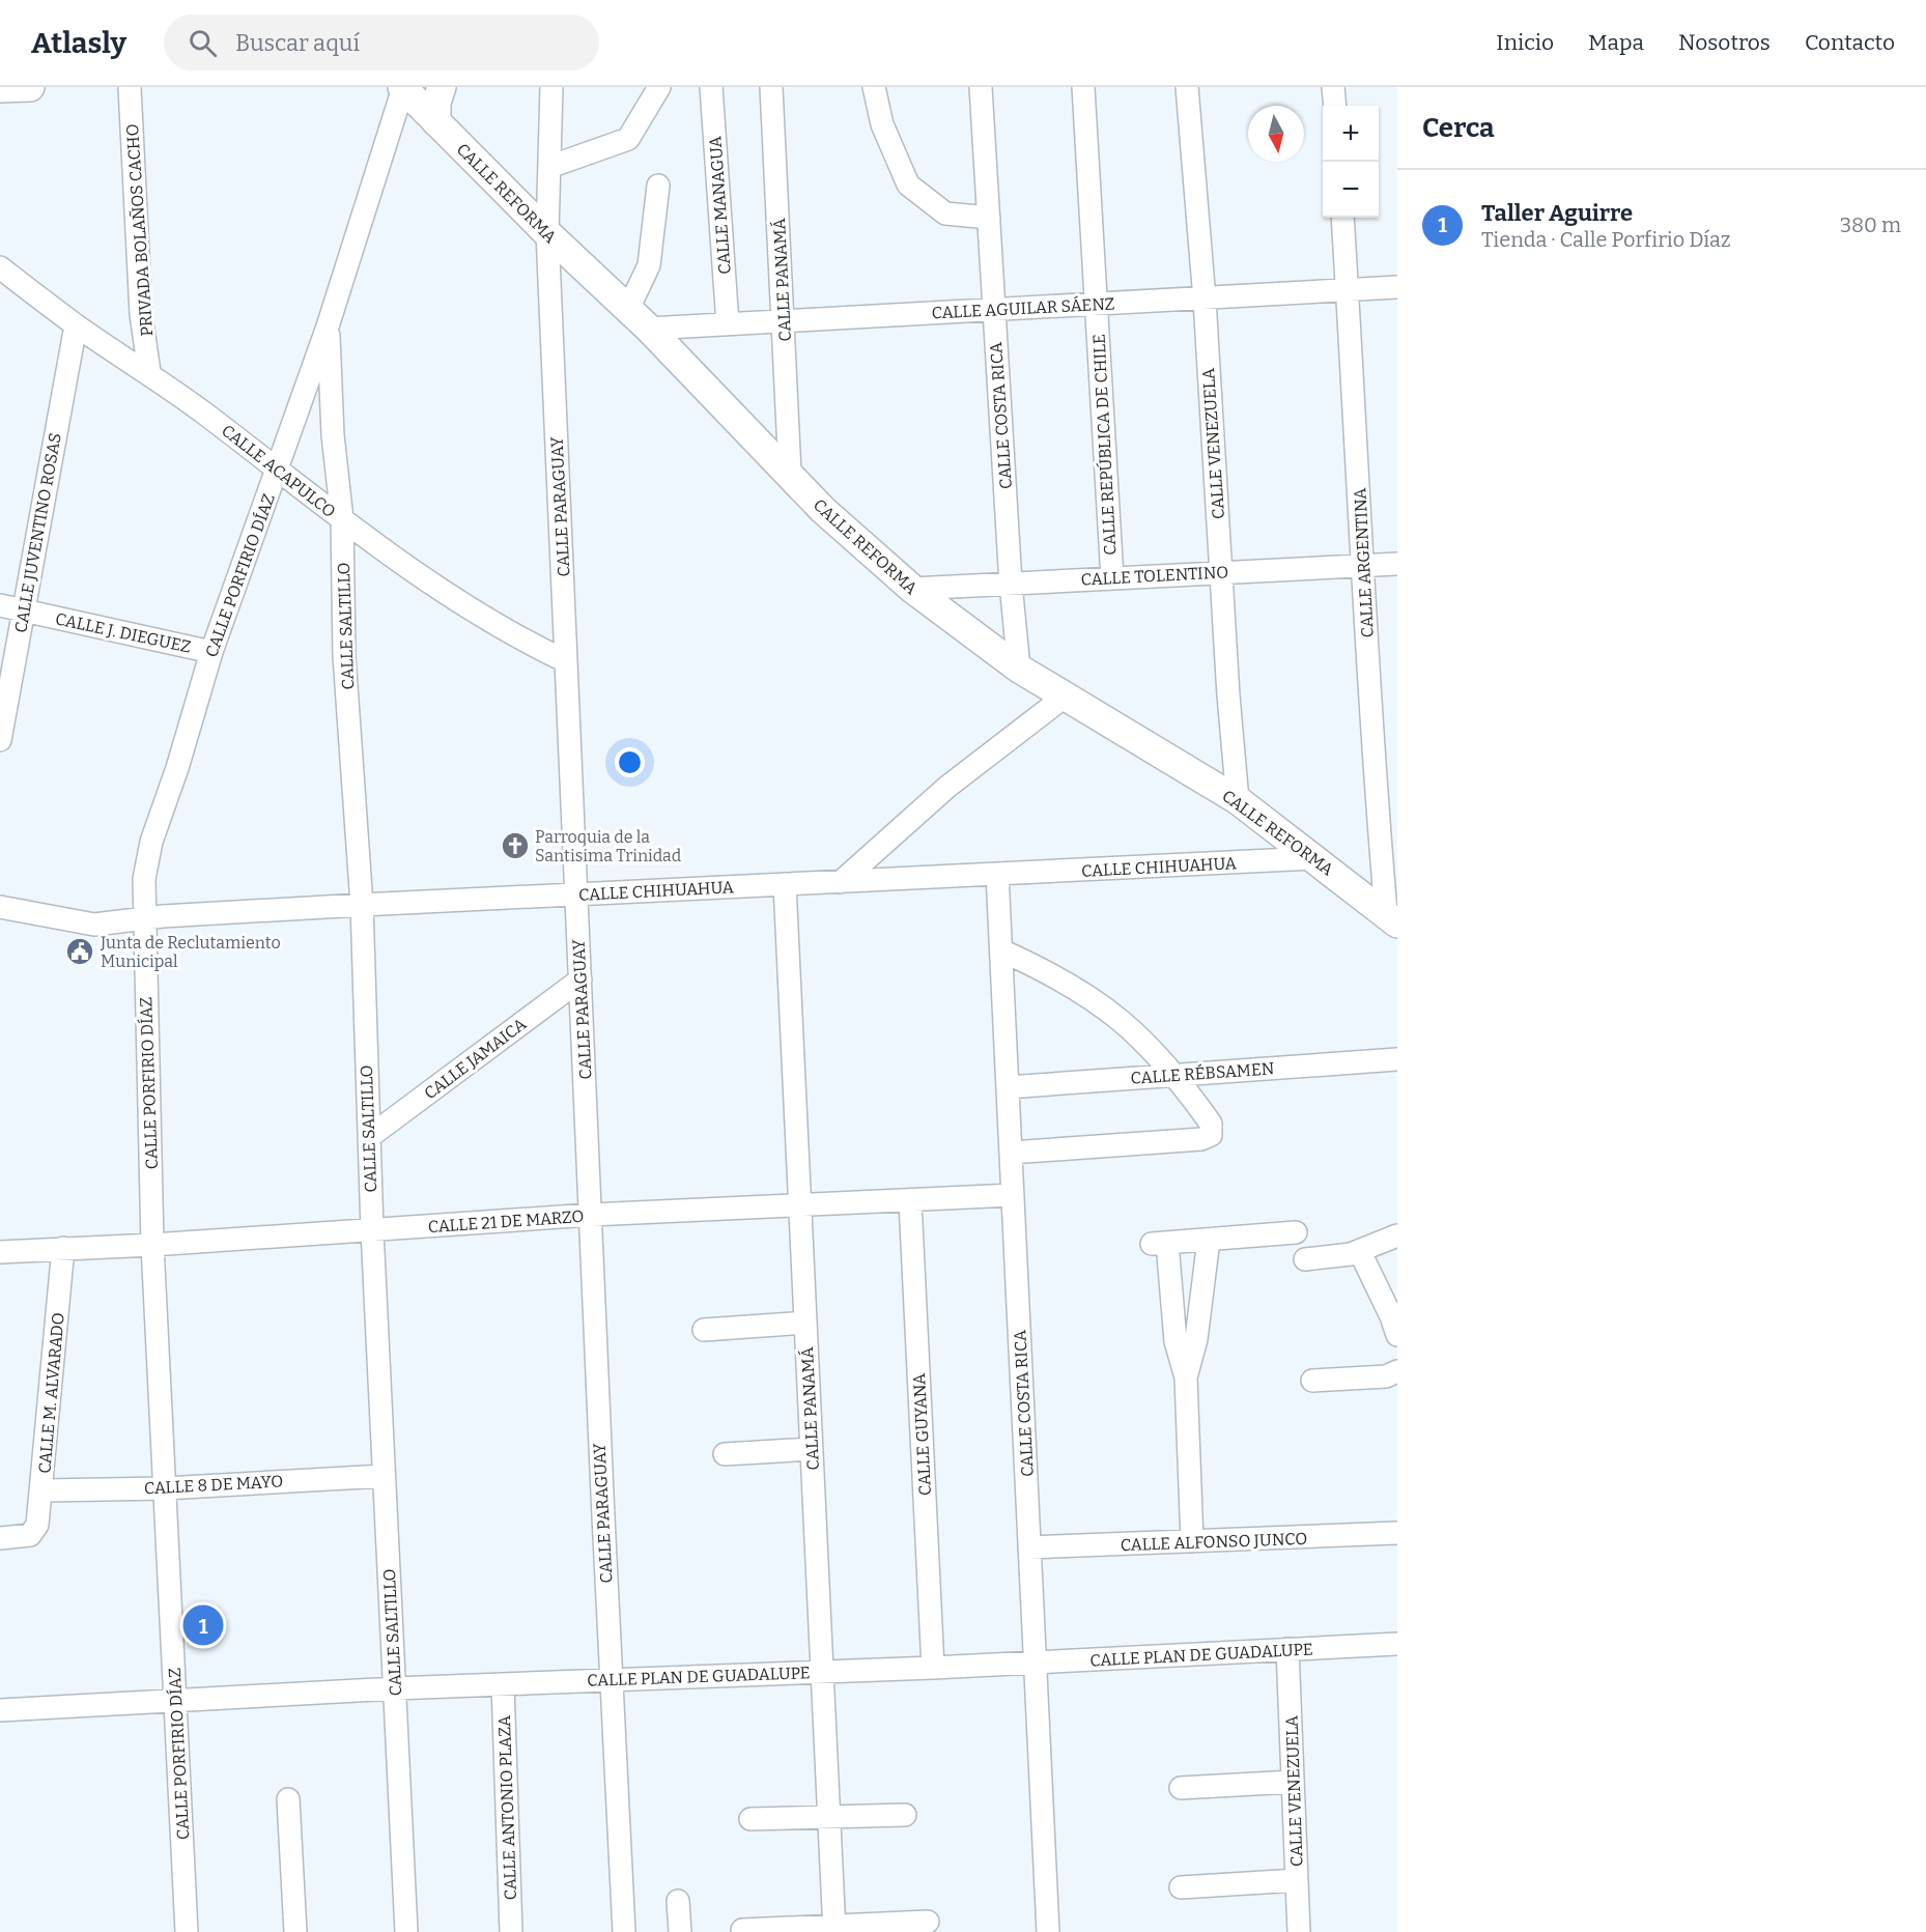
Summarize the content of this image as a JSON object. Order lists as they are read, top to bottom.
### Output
{
  "streets": {
    "main road": ["CALLE REFORMA"],
    "street": [
      "CALLE MANAGUA",
      "PRIVADA BOLAÑOS CACHO",
      "CALLE PANAMÁ",
      "CALLE AGUILAR SÁENZ",
      "CALLE COSTA RICA",
      "CALLE VENEZUELA",
      "CALLE REPÚBLICA DE CHILE",
      "CALLE ACAPULCO",
      "CALLE PARAGUAY",
      "CALLE JUVENTINO ROSAS",
      "CALLE ARGENTINA",
      "CALLE PORFIRIO DÍAZ",
      "CALLE TOLENTINO",
      "CALLE SALTILLO",
      "CALLE J. DIEGUEZ",
      "CALLE CHIHUAHUA",
      "CALLE JAMAICA",
      "CALLE RÉBSAMEN",
      "CALLE 21 DE MARZO",
      "CALLE M. ALVARADO",
      "CALLE GUYANA",
      "CALLE 8 DE MAYO",
      "CALLE ALFONSO JUNCO",
      "CALLE PLAN DE GUADALUPE",
      "CALLE ANTONIO PLAZA"
    ]
  },
  "crossings": [
    ["CALLE REFORMA", "CALLE PANAMÁ"],
    ["CALLE REFORMA", "CALLE AGUILAR SÁENZ"],
    ["CALLE REFORMA", "CALLE COSTA RICA"],
    ["CALLE REFORMA", "CALLE VENEZUELA"],
    ["CALLE REFORMA", "CALLE PARAGUAY"],
    ["CALLE REFORMA", "CALLE ARGENTINA"],
    ["CALLE REFORMA", "CALLE PORFIRIO DÍAZ"],
    ["CALLE REFORMA", "CALLE TOLENTINO"],
    ["CALLE REFORMA", "CALLE CHIHUAHUA"],
    ["CALLE MANAGUA", "CALLE AGUILAR SÁENZ"],
    ["PRIVADA BOLAÑOS CACHO", "CALLE ACAPULCO"],
    ["CALLE PANAMÁ", "CALLE AGUILAR SÁENZ"],
    ["CALLE PANAMÁ", "CALLE CHIHUAHUA"],
    ["CALLE PANAMÁ", "CALLE 21 DE MARZO"],
    ["CALLE PANAMÁ", "CALLE PLAN DE GUADALUPE"],
    ["CALLE AGUILAR SÁENZ", "CALLE COSTA RICA"],
    ["CALLE AGUILAR SÁENZ", "CALLE VENEZUELA"],
    ["CALLE AGUILAR SÁENZ", "CALLE REPÚBLICA DE CHILE"],
    ["CALLE AGUILAR SÁENZ", "CALLE ARGENTINA"],
    ["CALLE COSTA RICA", "CALLE TOLENTINO"],
    ["CALLE COSTA RICA", "CALLE CHIHUAHUA"],
    ["CALLE COSTA RICA", "CALLE RÉBSAMEN"],
    ["CALLE COSTA RICA", "CALLE 21 DE MARZO"],
    ["CALLE COSTA RICA", "CALLE ALFONSO JUNCO"],
    ["CALLE COSTA RICA", "CALLE PLAN DE GUADALUPE"],
    ["CALLE VENEZUELA", "CALLE TOLENTINO"],
    ["CALLE VENEZUELA", "CALLE PLAN DE GUADALUPE"],
    ["CALLE REPÚBLICA DE CHILE", "CALLE TOLENTINO"],
    ["CALLE ACAPULCO", "CALLE PARAGUAY"],
    ["CALLE ACAPULCO", "CALLE JUVENTINO ROSAS"],
    ["CALLE ACAPULCO", "CALLE PORFIRIO DÍAZ"],
    ["CALLE ACAPULCO", "CALLE SALTILLO"],
    ["CALLE PARAGUAY", "CALLE CHIHUAHUA"],
    ["CALLE PARAGUAY", "CALLE JAMAICA"],
    ["CALLE PARAGUAY", "CALLE 21 DE MARZO"],
    ["CALLE PARAGUAY", "CALLE PLAN DE GUADALUPE"],
    ["CALLE JUVENTINO ROSAS", "CALLE J. DIEGUEZ"],
    ["CALLE ARGENTINA", "CALLE TOLENTINO"],
    ["CALLE PORFIRIO DÍAZ", "CALLE SALTILLO"],
    ["CALLE PORFIRIO DÍAZ", "CALLE J. DIEGUEZ"],
    ["CALLE PORFIRIO DÍAZ", "CALLE CHIHUAHUA"],
    ["CALLE PORFIRIO DÍAZ", "CALLE 21 DE MARZO"],
    ["CALLE PORFIRIO DÍAZ", "CALLE 8 DE MAYO"],
    ["CALLE PORFIRIO DÍAZ", "CALLE PLAN DE GUADALUPE"],
    ["CALLE SALTILLO", "CALLE CHIHUAHUA"],
    ["CALLE SALTILLO", "CALLE JAMAICA"],
    ["CALLE SALTILLO", "CALLE 21 DE MARZO"],
    ["CALLE SALTILLO", "CALLE 8 DE MAYO"],
    ["CALLE SALTILLO", "CALLE PLAN DE GUADALUPE"],
    ["CALLE 21 DE MARZO", "CALLE M. ALVARADO"],
    ["CALLE 21 DE MARZO", "CALLE GUYANA"],
    ["CALLE M. ALVARADO", "CALLE 8 DE MAYO"],
    ["CALLE GUYANA", "CALLE PLAN DE GUADALUPE"],
    ["CALLE PLAN DE GUADALUPE", "CALLE ANTONIO PLAZA"]
  ],
  "places": {
    "church": ["Parroquia de la Santisima Trinidad"],
    "public building": ["Junta de Reclutamiento Municipal"]
  },
  "north": "bottom",
  "page": {
    "header": "Atlasly",
    "search": "Buscar aquí",
    "nav": [
      "Inicio",
      "Mapa",
      "Nosotros",
      "Contacto"
    ],
    "heading": "Cerca",
    "map_buttons": ["+", "−"],
    "list": [
      {
        "mark": "1",
        "name": "Taller Aguirre",
        "note": "Tienda · Calle Porfirio Díaz",
        "value": "380 m"
      }
    ],
    "pins": "1"
  }
}
